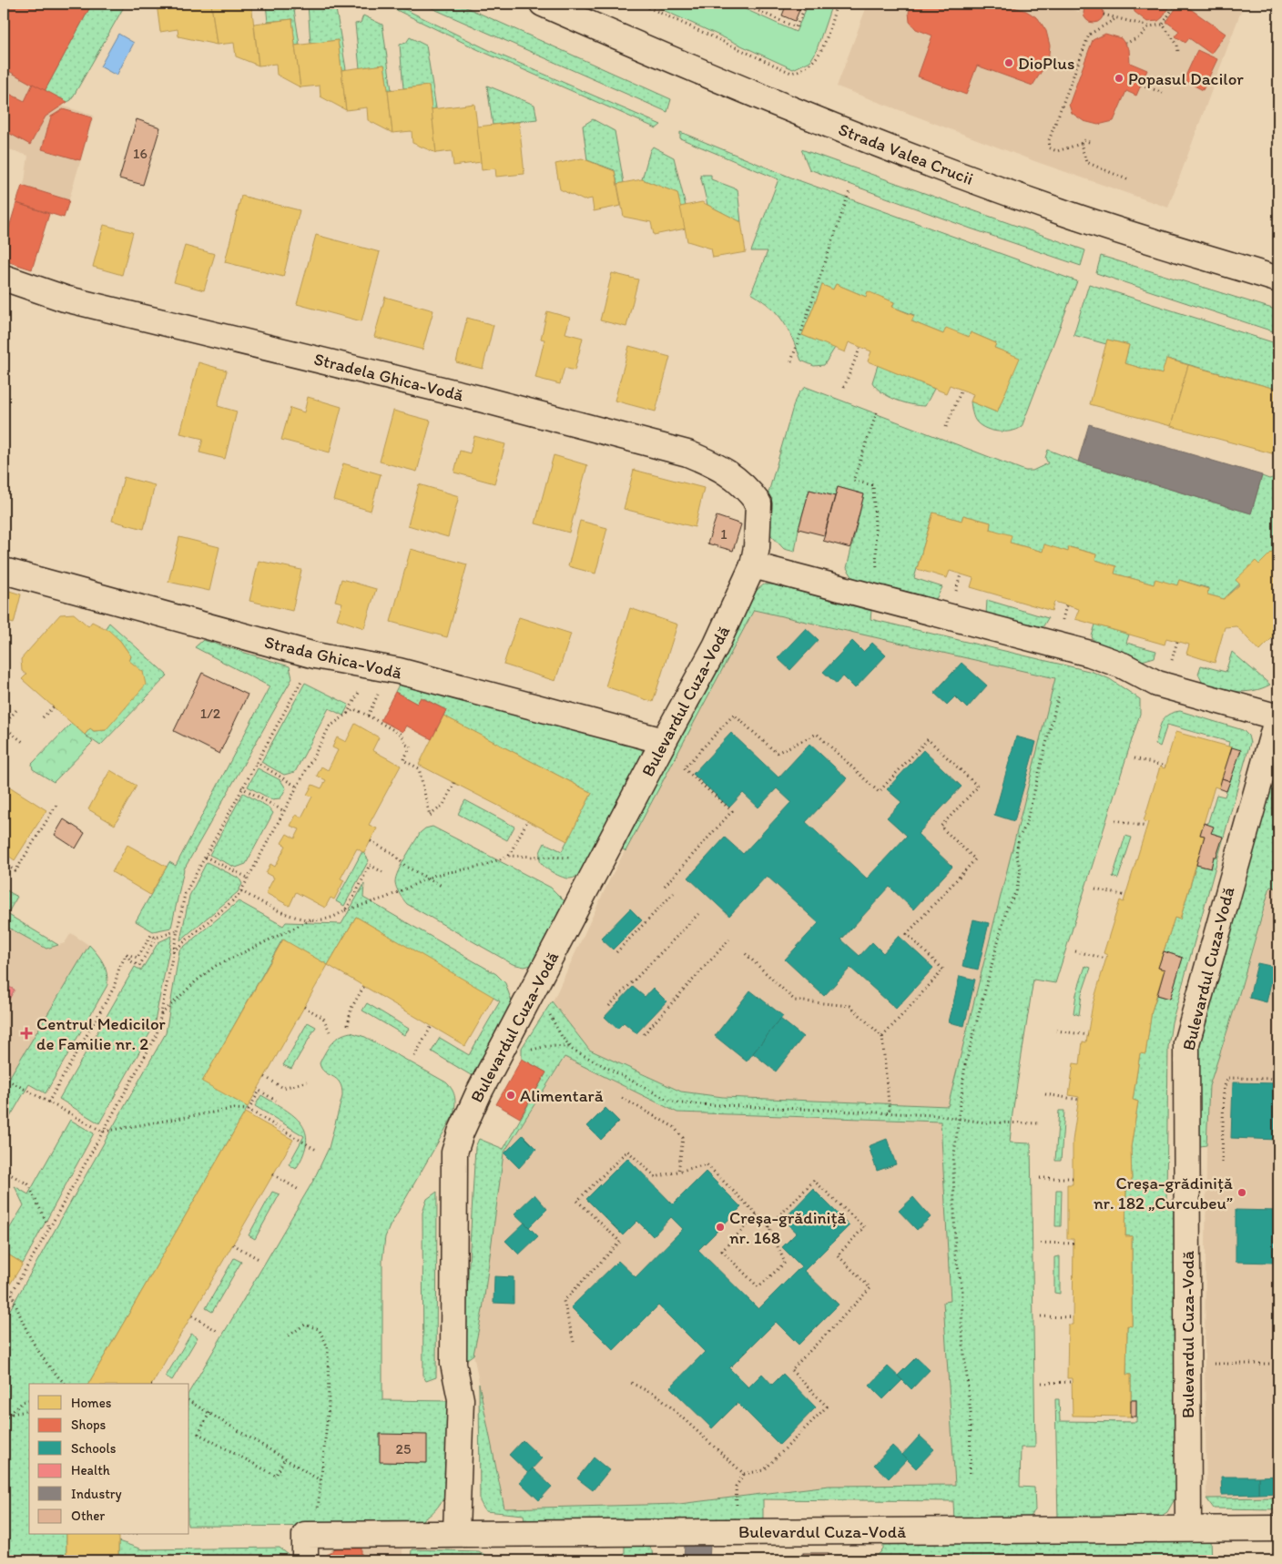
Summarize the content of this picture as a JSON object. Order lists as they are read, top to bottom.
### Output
{
  "streets": {
    "street": [
      "Strada Valea Crucii",
      "Stradela Ghica-Vodă",
      "Strada Ghica-Vodă",
      "Bulevardul Cuza-Vodă"
    ]
  },
  "crossings": [
    ["Stradela Ghica-Vodă", "Bulevardul Cuza-Vodă"],
    ["Strada Ghica-Vodă", "Bulevardul Cuza-Vodă"]
  ],
  "places": {
    "other": [
      "DioPlus",
      "Popasul Dacilor",
      "Alimentară",
      "Creșa-grădiniță nr. 182 „Curcubeu”",
      "Creșa-grădiniță nr. 168"
    ],
    "health": ["Centrul Medicilor de Familie nr. 2"]
  },
  "house_numbers": [
    "16",
    "1",
    "1/2",
    "25"
  ],
  "legend": [
    "Homes",
    "Shops",
    "Schools",
    "Health",
    "Industry",
    "Other"
  ]
}
